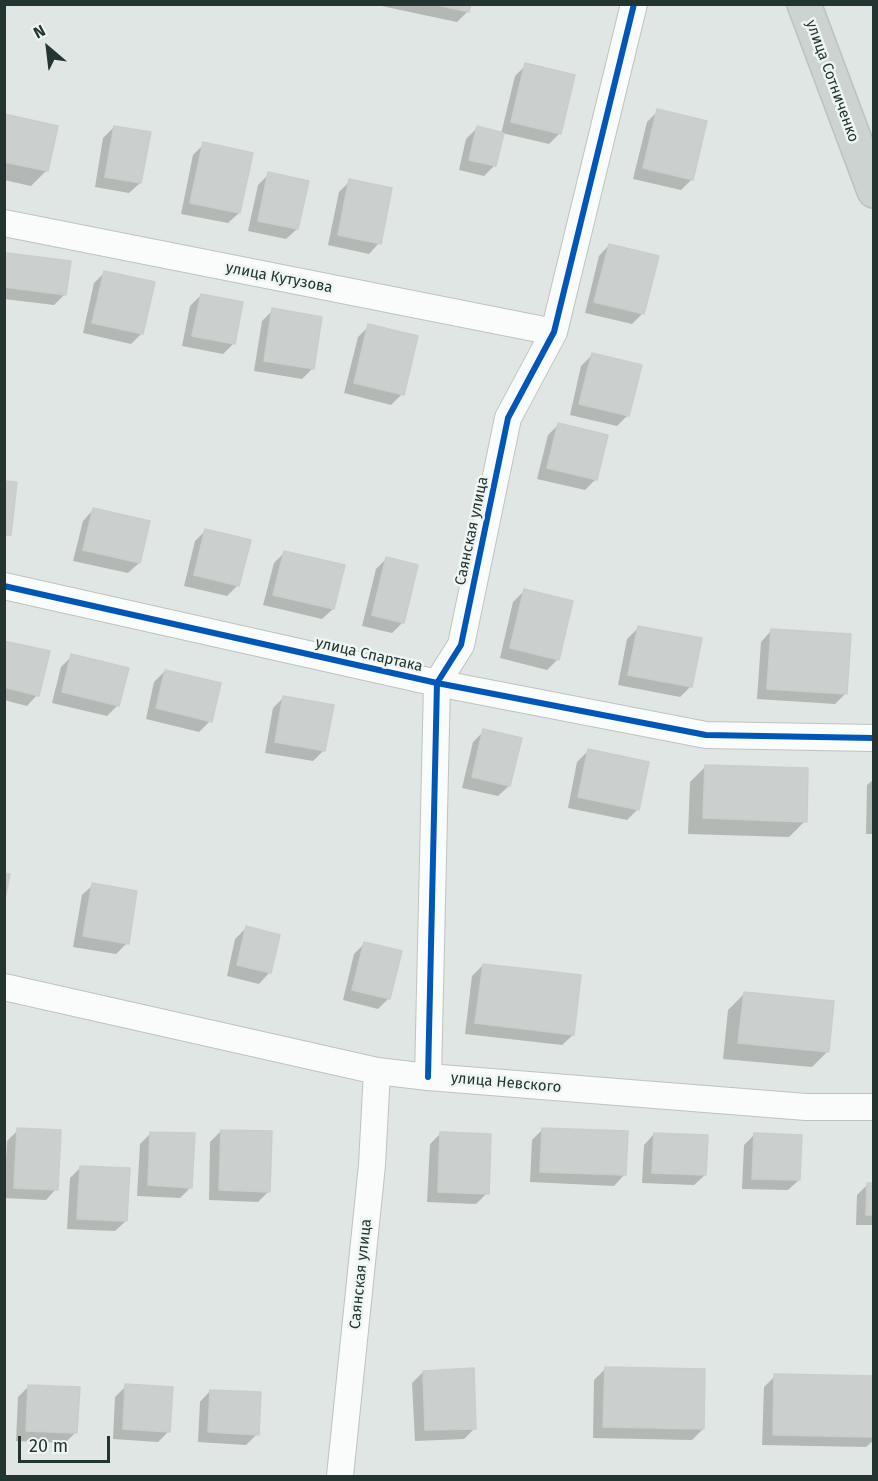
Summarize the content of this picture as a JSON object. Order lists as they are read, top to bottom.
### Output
{
  "streets": {
    "main road": ["улица Сотниченко"],
    "street": [
      "улица Кутузова",
      "Саянская улица",
      "улица Спартака",
      "улица Невского"
    ]
  },
  "crossings": [
    ["улица Кутузова", "Саянская улица"],
    ["Саянская улица", "улица Спартака"],
    ["Саянская улица", "улица Невского"]
  ],
  "scale_bar": "20 m",
  "north": "top left"
}
